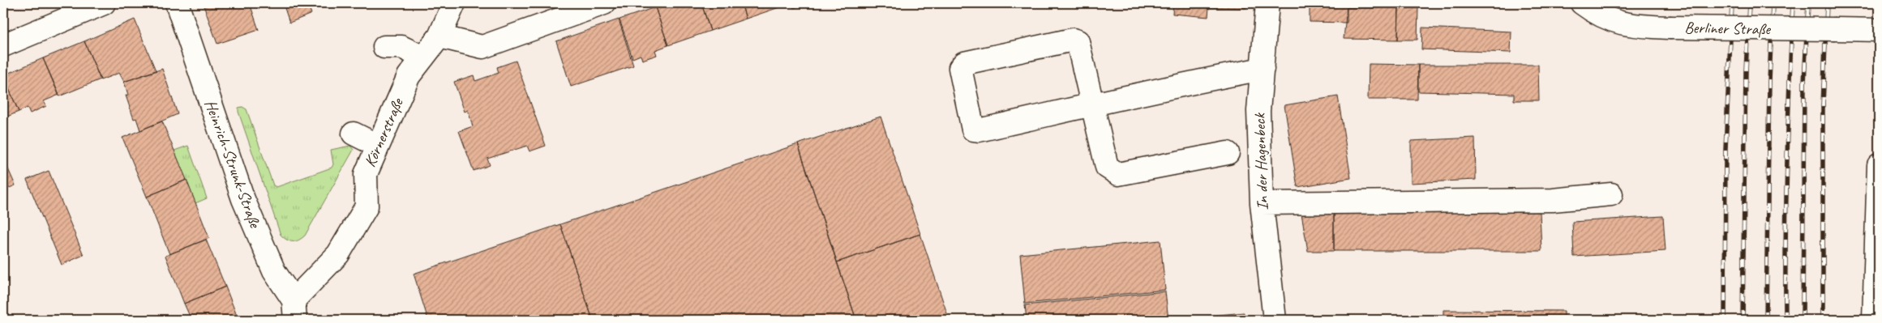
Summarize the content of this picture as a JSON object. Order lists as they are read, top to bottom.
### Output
{
  "streets": {
    "street": [
      "Berliner Straße",
      "Körnerstraße",
      "In der Hagenbeck",
      "Heinrich-Strunk-Straße"
    ]
  },
  "crossings": [
    ["Körnerstraße", "Heinrich-Strunk-Straße"]
  ]
}
